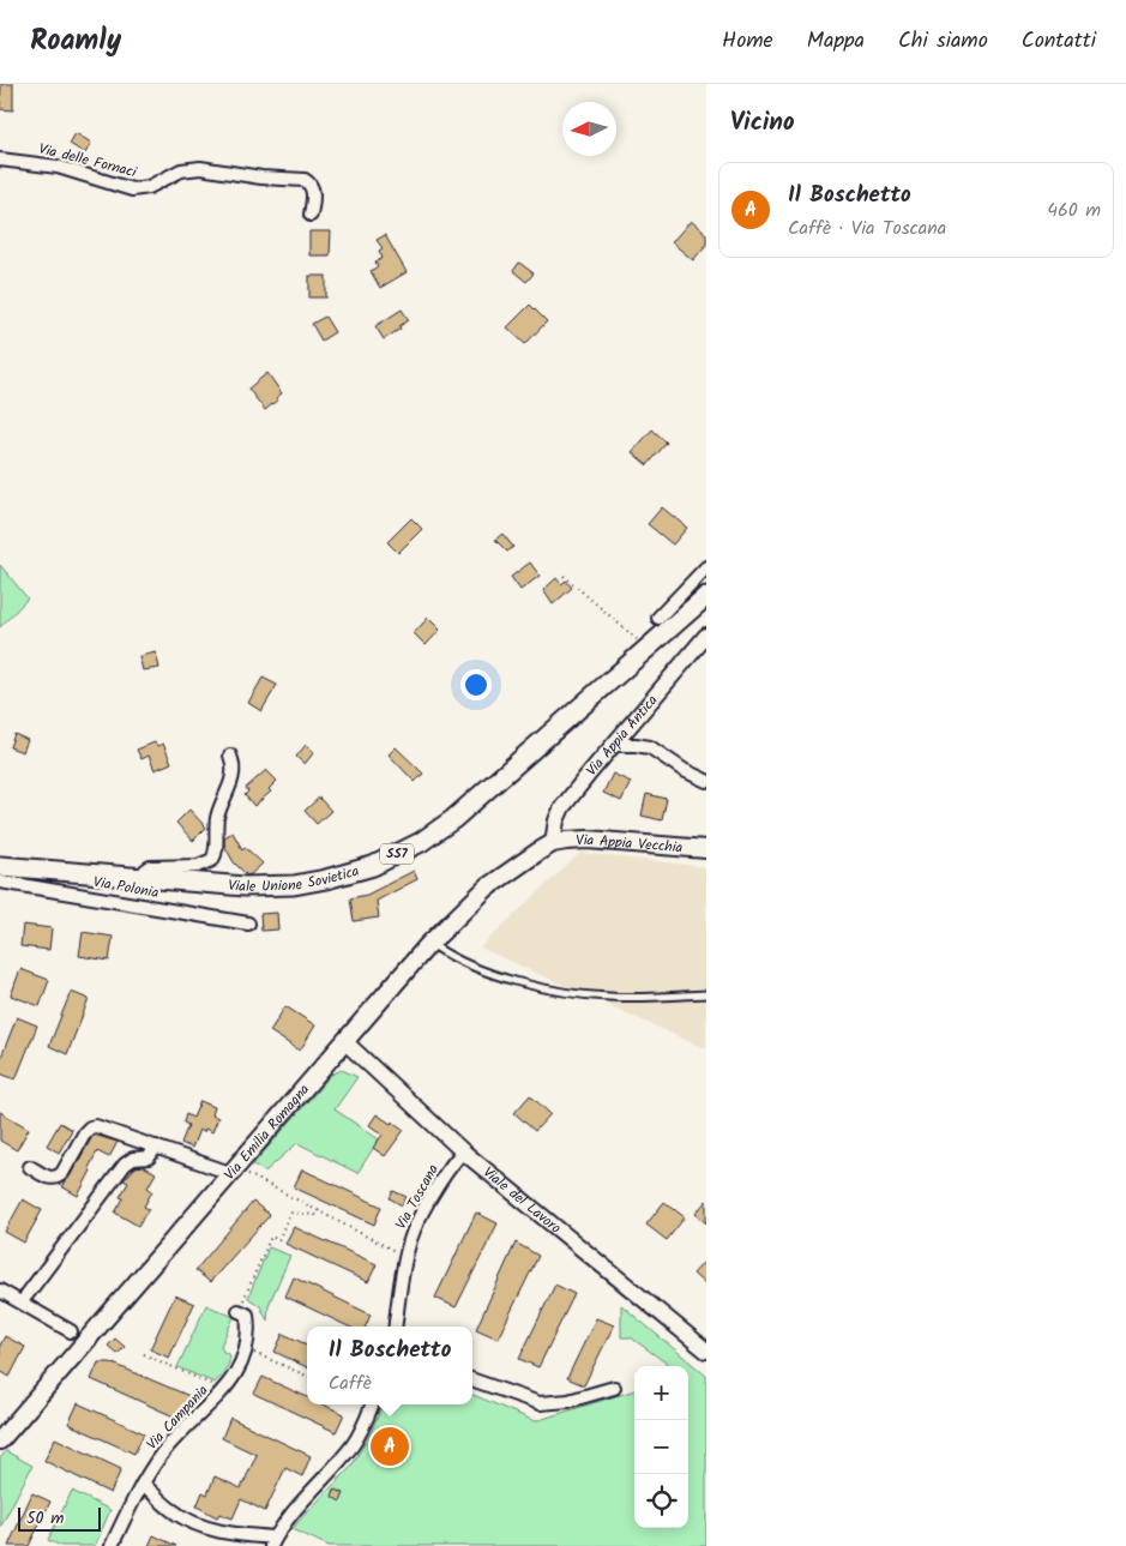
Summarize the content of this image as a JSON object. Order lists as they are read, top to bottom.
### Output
{
  "streets": {
    "main road": [
      "Via Appia Vecchia",
      "SS7",
      "Viale Unione Sovietica",
      "Via Emilia Romagna"
    ],
    "street": [
      "Via delle Fornaci",
      "Via Appia Antica",
      "Via Polonia",
      "Via Toscana",
      "Viale del Lavoro",
      "Via Campania"
    ]
  },
  "crossings": [
    ["Via Appia Antica", "Via Appia Vecchia"],
    ["Via Appia Antica", "Via Emilia Romagna"],
    ["Via Appia Vecchia", "Via Emilia Romagna"],
    ["Via Emilia Romagna", "Viale del Lavoro"],
    ["Via Toscana", "Viale del Lavoro"]
  ],
  "scale_bar": "50 m",
  "north": "left",
  "page": {
    "header": "Roamly",
    "nav": [
      "Home",
      "Mappa",
      "Chi siamo",
      "Contatti"
    ],
    "heading": "Vicino",
    "list": [
      {
        "mark": "A",
        "name": "Il Boschetto",
        "note": "Caffè · Via Toscana",
        "value": "460 m"
      }
    ],
    "popup": ["Il Boschetto", "Caffè"],
    "map_buttons": ["+", "−"],
    "pins": "A",
    "scale": "50 m"
  }
}
